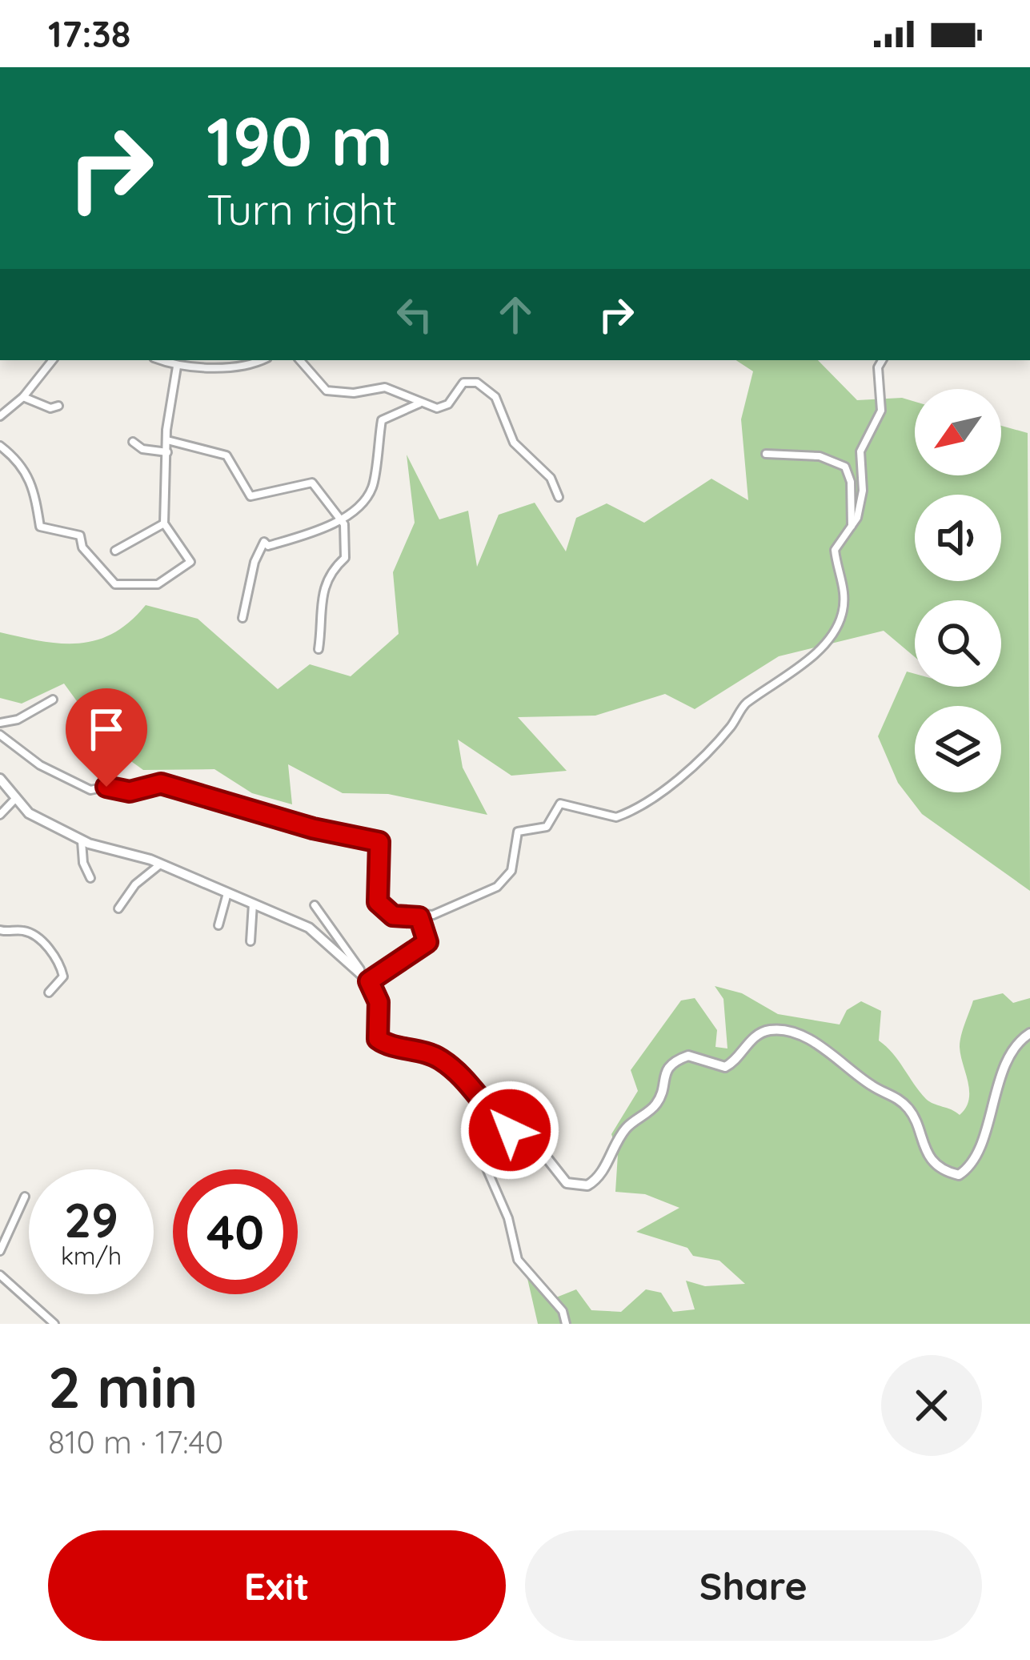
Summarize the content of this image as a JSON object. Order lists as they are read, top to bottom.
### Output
{
  "north": "bottom left",
  "page": {
    "status": "17:38",
    "turn": ["190 m", "Turn right"],
    "speed": "29 km/h",
    "limit": "40",
    "heading": ["2 min", "810 m · 17:40"],
    "buttons": ["Exit", "Share"]
  }
}
